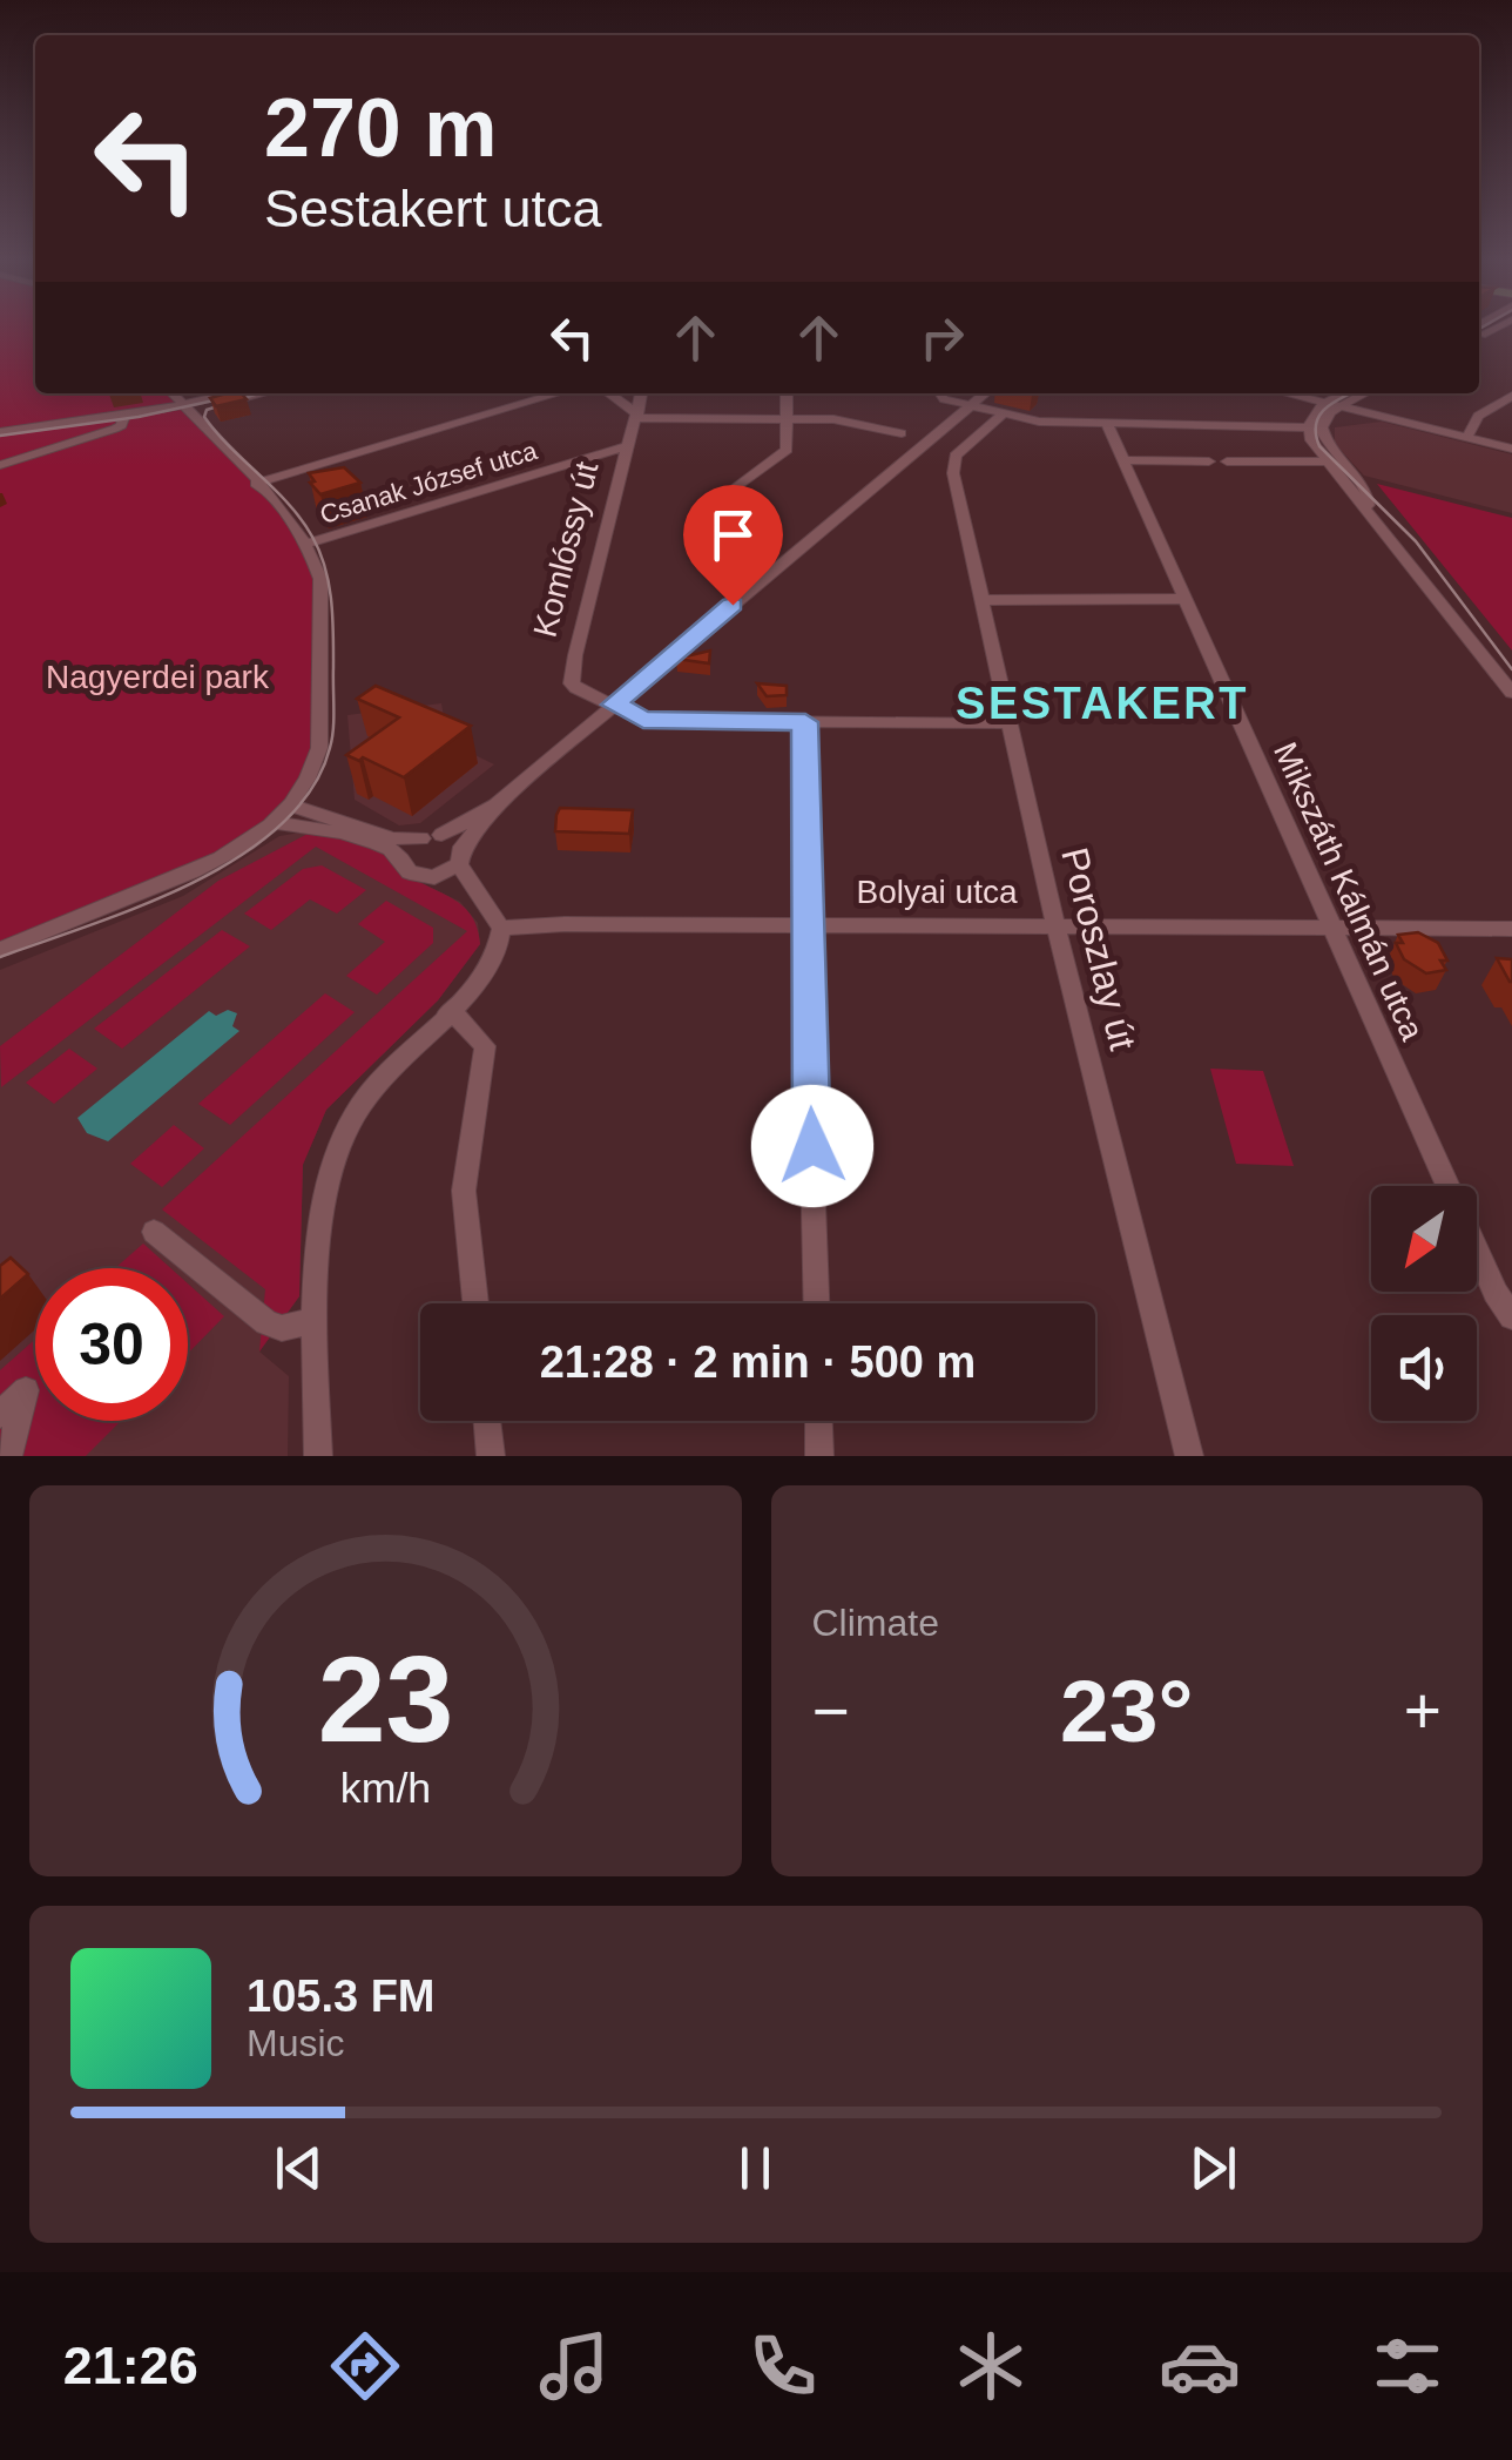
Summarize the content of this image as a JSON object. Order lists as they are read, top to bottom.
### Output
{
  "streets": {
    "street": [
      "Csanak József utca",
      "Komlóssy út",
      "Bolyai utca",
      "Mikszáth Kálmán utca",
      "Poroszlay út"
    ]
  },
  "crossings": [
    ["Csanak József utca", "Komlóssy út"],
    ["Bolyai utca", "Mikszáth Kálmán utca"],
    ["Bolyai utca", "Poroszlay út"]
  ],
  "districts": ["SESTAKERT"],
  "parks": ["Nagyerdei park"],
  "north": "bottom left",
  "page": {
    "turn": ["270 m", "Sestakert utca"],
    "limit": "30",
    "trip": "21:28 · 2 min · 500 m",
    "tile": "Climate",
    "heat": ["−", "23°", "+"],
    "song": ["105.3 FM", "Music"],
    "tabs": "21:26",
    "gauge": ["23", "km/h"]
  }
}
